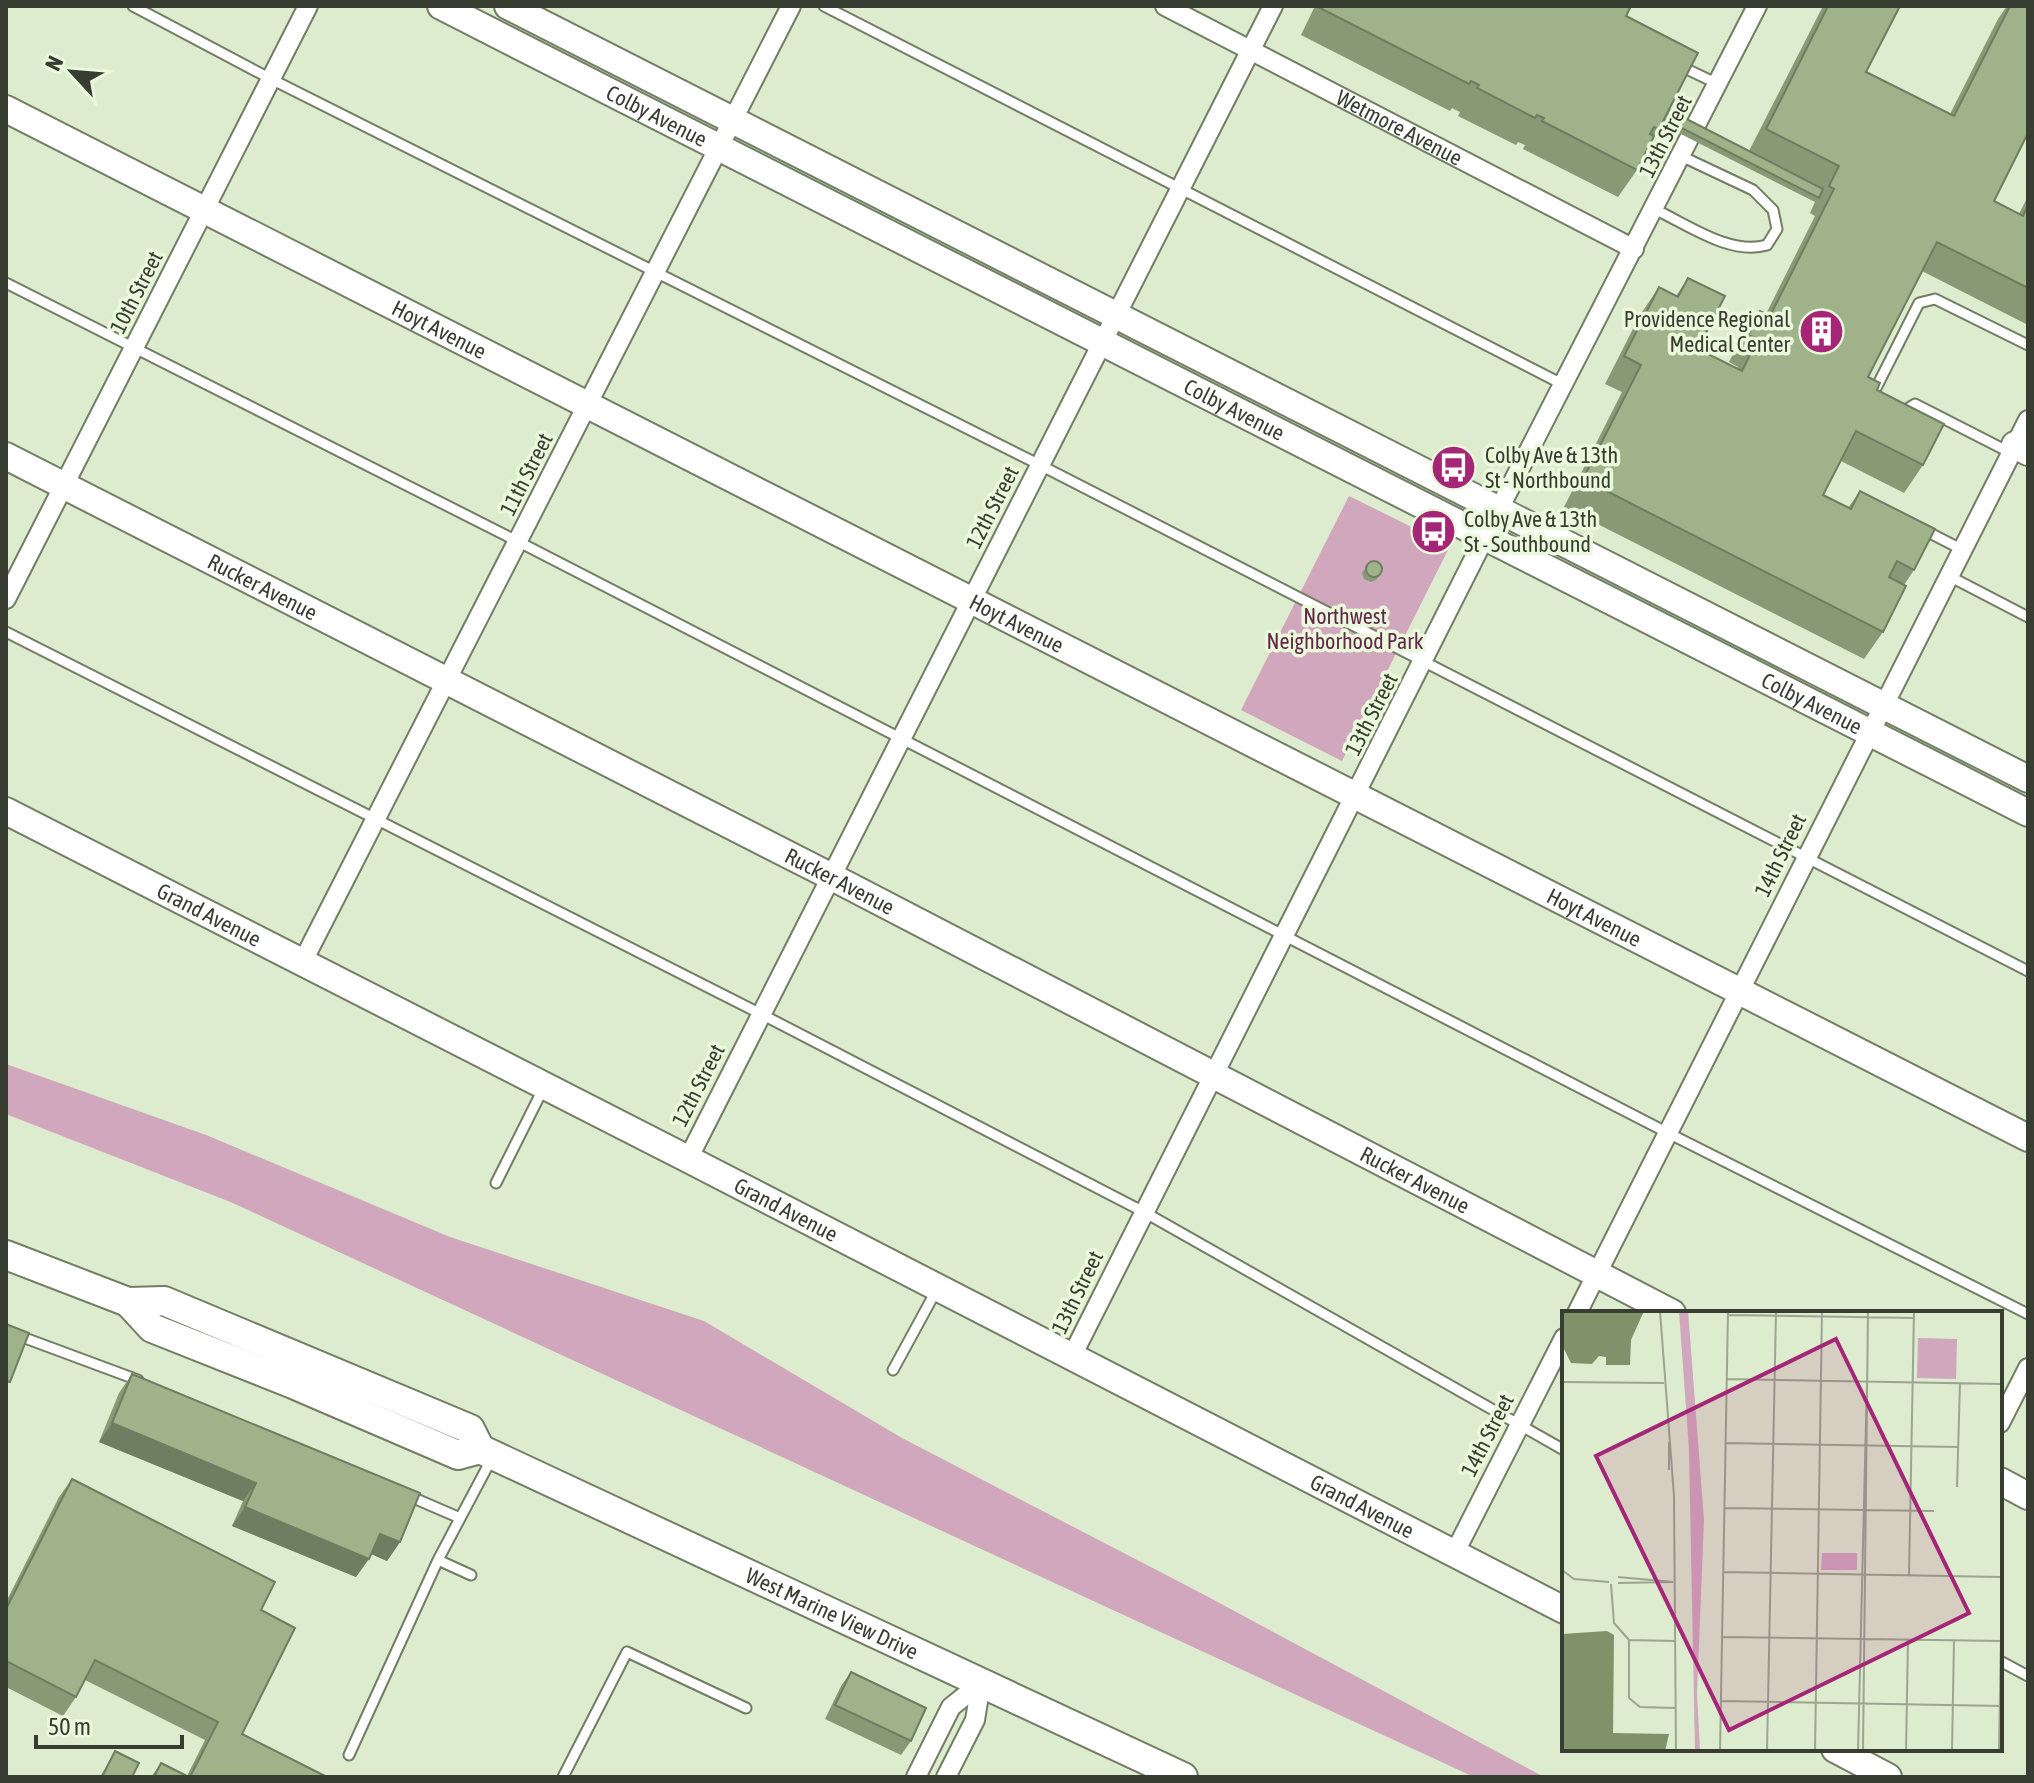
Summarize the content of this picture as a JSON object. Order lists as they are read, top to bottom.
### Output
{
  "streets": {
    "main road": ["West Marine View Drive"],
    "street": [
      "Colby Avenue",
      "Wetmore Avenue",
      "13th Street",
      "10th Street",
      "Hoyt Avenue",
      "11th Street",
      "12th Street",
      "Rucker Avenue",
      "14th Street",
      "Grand Avenue"
    ]
  },
  "crossings": [
    ["Colby Avenue", "13th Street"],
    ["Colby Avenue", "11th Street"],
    ["Colby Avenue", "12th Street"],
    ["Colby Avenue", "14th Street"],
    ["Wetmore Avenue", "13th Street"],
    ["Wetmore Avenue", "12th Street"],
    ["13th Street", "Hoyt Avenue"],
    ["13th Street", "Rucker Avenue"],
    ["13th Street", "Grand Avenue"],
    ["10th Street", "Hoyt Avenue"],
    ["10th Street", "Rucker Avenue"],
    ["Hoyt Avenue", "11th Street"],
    ["Hoyt Avenue", "12th Street"],
    ["Hoyt Avenue", "14th Street"],
    ["11th Street", "Rucker Avenue"],
    ["11th Street", "Grand Avenue"],
    ["12th Street", "Rucker Avenue"],
    ["12th Street", "Grand Avenue"],
    ["Rucker Avenue", "14th Street"],
    ["14th Street", "Grand Avenue"]
  ],
  "parks": ["Northwest Neighborhood Park"],
  "places": {
    "building": ["Providence Regional Medical Center"],
    "bus stop": ["Colby Ave & 13th St - Northbound", "Colby Ave & 13th St - Southbound"]
  },
  "scale_bar": "50 m",
  "north": "top left"
}
